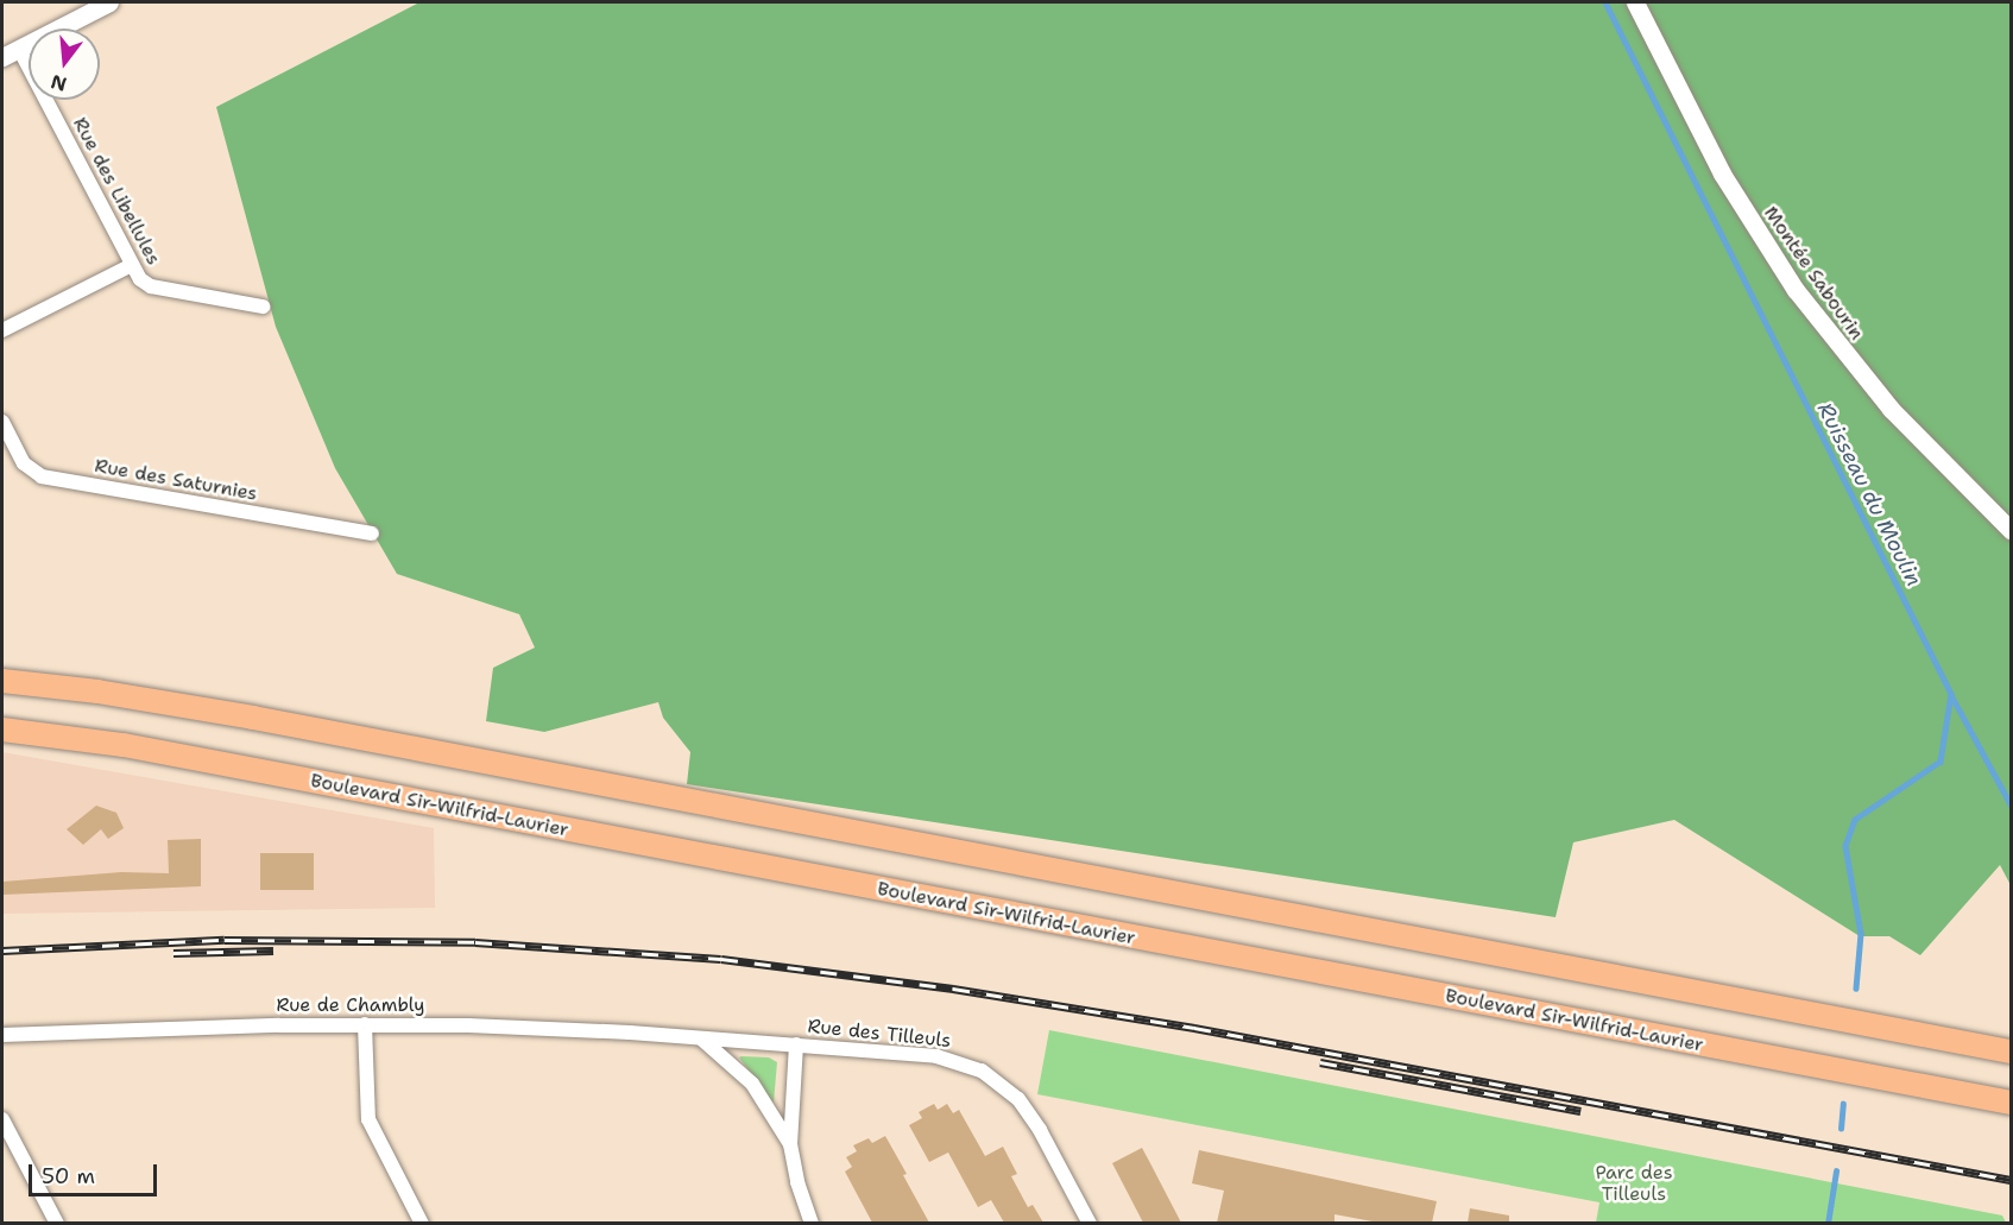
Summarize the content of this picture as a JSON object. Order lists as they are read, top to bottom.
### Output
{
  "streets": {
    "main road": ["Boulevard Sir-Wilfrid-Laurier"],
    "street": [
      "Rue des Libellules",
      "Montée Sabourin",
      "Rue des Saturnies",
      "Rue de Chambly",
      "Rue des Tilleuls"
    ]
  },
  "crossings": [
    ["Rue de Chambly", "Rue des Tilleuls"]
  ],
  "water": ["Ruisseau du Moulin"],
  "parks": ["Parc des Tilleuls"],
  "scale_bar": "50 m",
  "north": "bottom"
}
